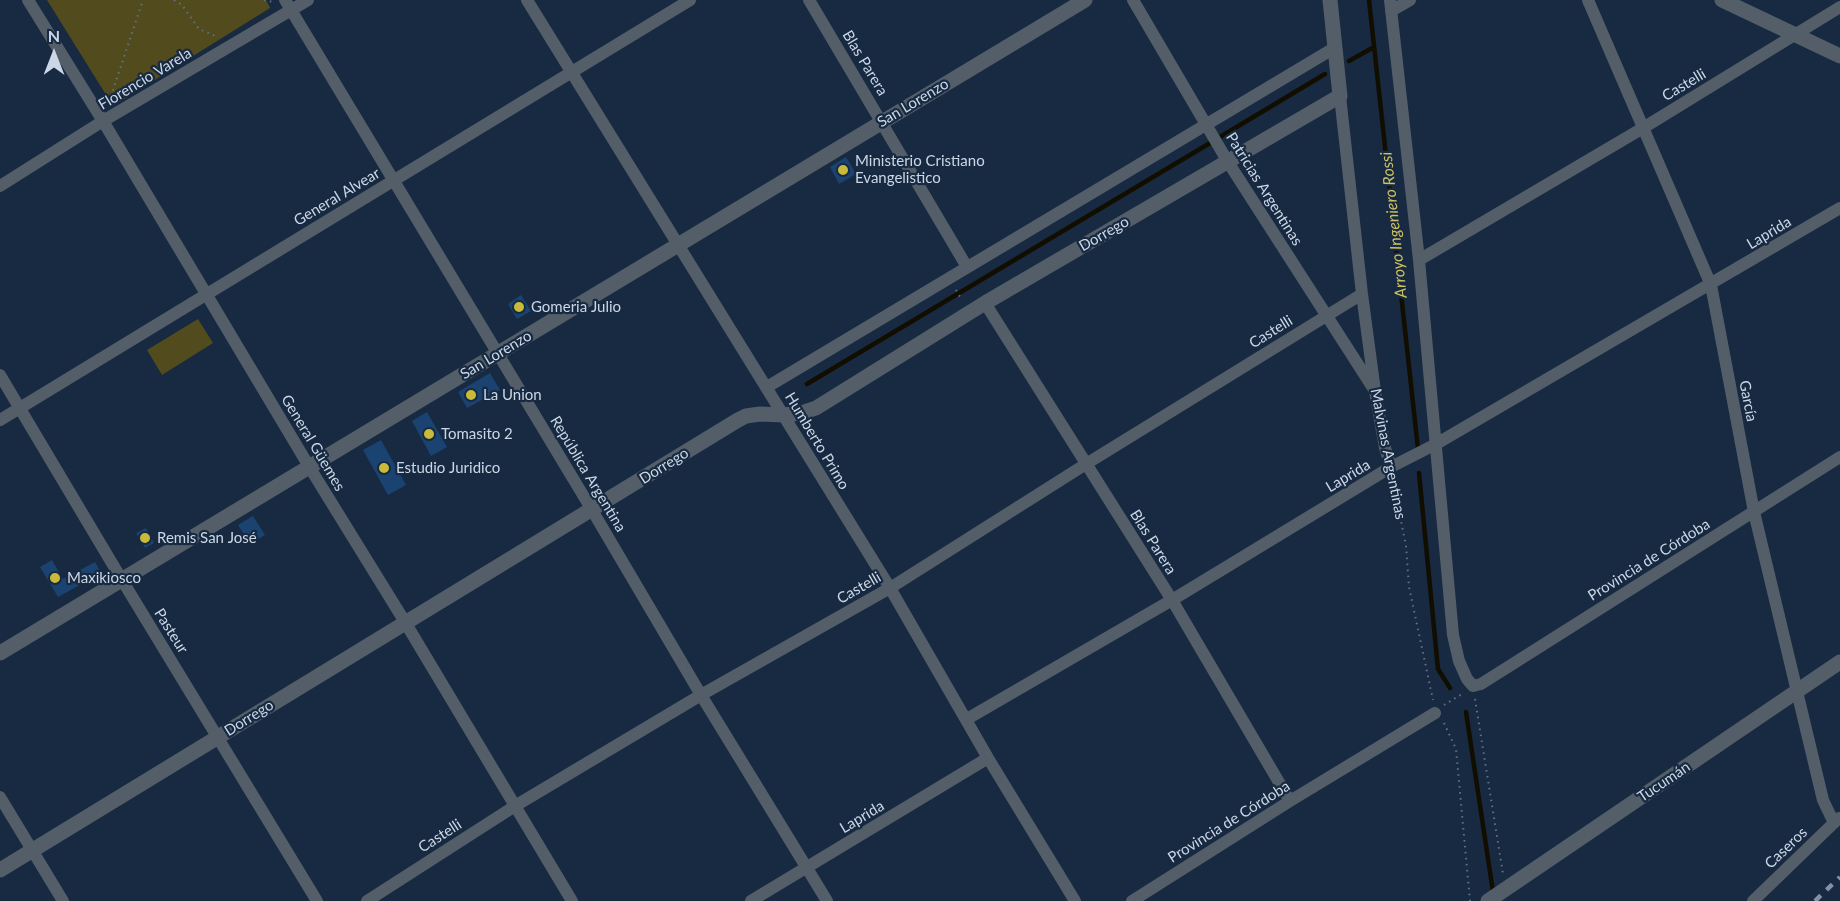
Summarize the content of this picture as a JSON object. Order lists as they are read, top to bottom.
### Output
{
  "streets": {
    "street": [
      "Blas Parera",
      "Florencio Varela",
      "Castelli",
      "San Lorenzo",
      "Patricias Argentinas",
      "General Alvear",
      "Laprida",
      "Dorrego",
      "García",
      "Humberto Primo",
      "General Güemes",
      "Malvinas Argentinas",
      "República Argentina",
      "Provincia de Córdoba",
      "Pasteur",
      "Tucumán",
      "Caseros"
    ]
  },
  "crossings": [
    ["Blas Parera", "Castelli"],
    ["Blas Parera", "San Lorenzo"],
    ["Blas Parera", "Laprida"],
    ["Blas Parera", "Dorrego"],
    ["Blas Parera", "Provincia de Córdoba"],
    ["Florencio Varela", "General Güemes"],
    ["Florencio Varela", "República Argentina"],
    ["Castelli", "Patricias Argentinas"],
    ["Castelli", "García"],
    ["Castelli", "Humberto Primo"],
    ["Castelli", "General Güemes"],
    ["Castelli", "Malvinas Argentinas"],
    ["Castelli", "República Argentina"],
    ["San Lorenzo", "Humberto Primo"],
    ["San Lorenzo", "General Güemes"],
    ["San Lorenzo", "República Argentina"],
    ["San Lorenzo", "Pasteur"],
    ["Patricias Argentinas", "Dorrego"],
    ["Patricias Argentinas", "Malvinas Argentinas"],
    ["General Alvear", "Humberto Primo"],
    ["General Alvear", "General Güemes"],
    ["General Alvear", "República Argentina"],
    ["General Alvear", "Pasteur"],
    ["Laprida", "García"],
    ["Laprida", "Humberto Primo"],
    ["Laprida", "Malvinas Argentinas"],
    ["Laprida", "República Argentina"],
    ["Dorrego", "Humberto Primo"],
    ["Dorrego", "General Güemes"],
    ["Dorrego", "Malvinas Argentinas"],
    ["Dorrego", "República Argentina"],
    ["Dorrego", "Pasteur"],
    ["García", "Provincia de Córdoba"],
    ["García", "Tucumán"],
    ["García", "Caseros"],
    ["Malvinas Argentinas", "Provincia de Córdoba"]
  ],
  "water": ["Arroyo Ingeniero Rossi"],
  "places": [
    "Ministerio Cristiano Evangelistico",
    "Gomeria Julio",
    "La Union",
    "Tomasito 2",
    "Estudio Juridico",
    "Remis San José",
    "Maxikiosco"
  ],
  "north": "top"
}
